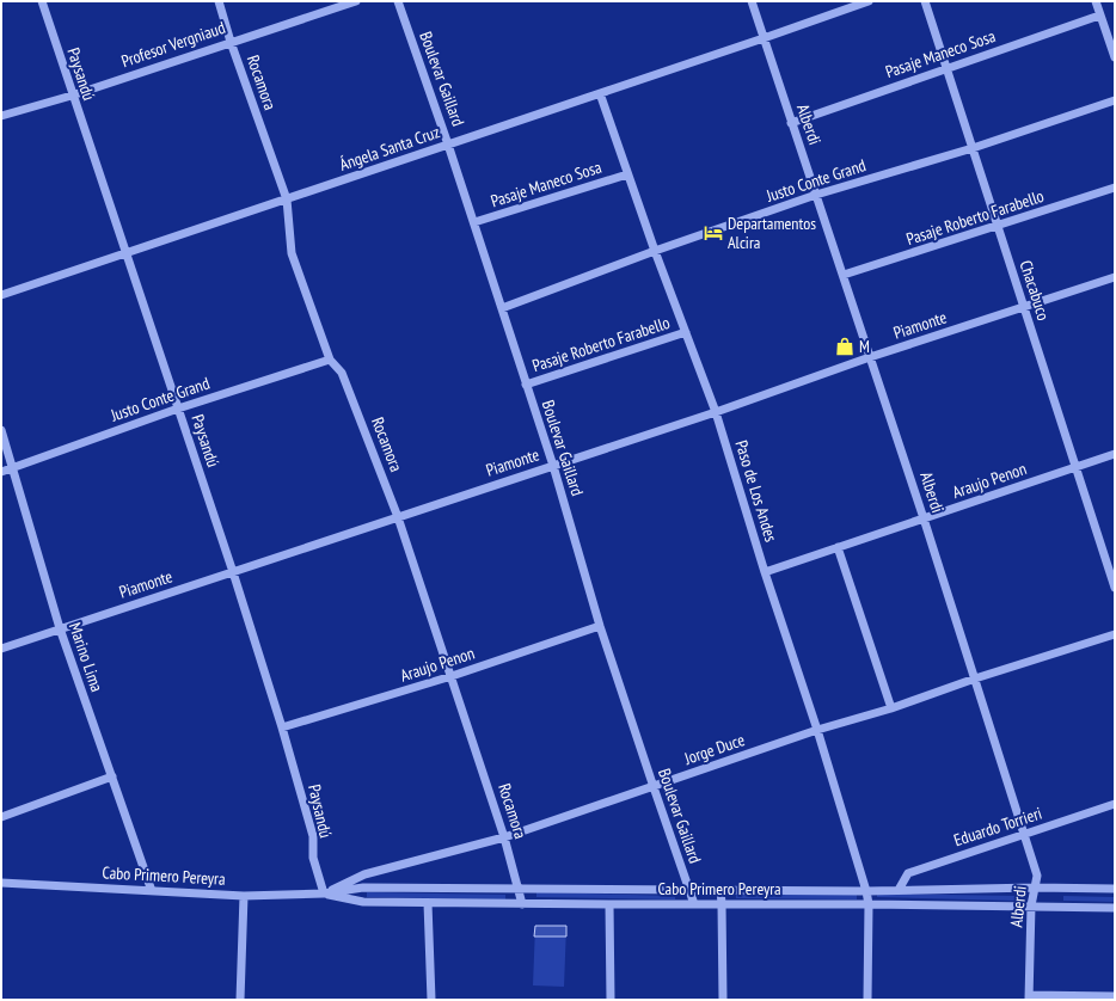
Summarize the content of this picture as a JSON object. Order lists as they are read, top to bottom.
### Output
{
  "streets": {
    "street": [
      "Profesor Vergniaud",
      "Pasaje Maneco Sosa",
      "Paysandú",
      "Boulevar Gaillard",
      "Rocamora",
      "Alberdi",
      "Ángela Santa Cruz",
      "Justo Conte Grand",
      "Pasaje Roberto Farabello",
      "Chacabuco",
      "Piamonte",
      "Araujo Penon",
      "Paso de Los Andes",
      "Marino Lima",
      "Jorge Duce",
      "Eduardo Torrieri",
      "Cabo Primero Pereyra"
    ]
  },
  "crossings": [
    ["Profesor Vergniaud", "Paysandú"],
    ["Profesor Vergniaud", "Rocamora"],
    ["Pasaje Maneco Sosa", "Boulevar Gaillard"],
    ["Pasaje Maneco Sosa", "Alberdi"],
    ["Pasaje Maneco Sosa", "Chacabuco"],
    ["Pasaje Maneco Sosa", "Paso de Los Andes"],
    ["Paysandú", "Ángela Santa Cruz"],
    ["Paysandú", "Justo Conte Grand"],
    ["Paysandú", "Piamonte"],
    ["Paysandú", "Araujo Penon"],
    ["Paysandú", "Jorge Duce"],
    ["Paysandú", "Cabo Primero Pereyra"],
    ["Boulevar Gaillard", "Ángela Santa Cruz"],
    ["Boulevar Gaillard", "Justo Conte Grand"],
    ["Boulevar Gaillard", "Pasaje Roberto Farabello"],
    ["Boulevar Gaillard", "Piamonte"],
    ["Boulevar Gaillard", "Araujo Penon"],
    ["Boulevar Gaillard", "Jorge Duce"],
    ["Boulevar Gaillard", "Cabo Primero Pereyra"],
    ["Rocamora", "Ángela Santa Cruz"],
    ["Rocamora", "Justo Conte Grand"],
    ["Rocamora", "Piamonte"],
    ["Rocamora", "Araujo Penon"],
    ["Rocamora", "Jorge Duce"],
    ["Rocamora", "Cabo Primero Pereyra"],
    ["Alberdi", "Ángela Santa Cruz"],
    ["Alberdi", "Justo Conte Grand"],
    ["Alberdi", "Pasaje Roberto Farabello"],
    ["Alberdi", "Piamonte"],
    ["Alberdi", "Araujo Penon"],
    ["Alberdi", "Jorge Duce"],
    ["Alberdi", "Eduardo Torrieri"],
    ["Alberdi", "Cabo Primero Pereyra"],
    ["Ángela Santa Cruz", "Paso de Los Andes"],
    ["Justo Conte Grand", "Chacabuco"],
    ["Justo Conte Grand", "Paso de Los Andes"],
    ["Justo Conte Grand", "Marino Lima"],
    ["Pasaje Roberto Farabello", "Chacabuco"],
    ["Pasaje Roberto Farabello", "Paso de Los Andes"],
    ["Chacabuco", "Piamonte"],
    ["Chacabuco", "Araujo Penon"],
    ["Piamonte", "Paso de Los Andes"],
    ["Piamonte", "Marino Lima"],
    ["Araujo Penon", "Paso de Los Andes"],
    ["Paso de Los Andes", "Jorge Duce"],
    ["Paso de Los Andes", "Cabo Primero Pereyra"],
    ["Marino Lima", "Cabo Primero Pereyra"],
    ["Jorge Duce", "Cabo Primero Pereyra"],
    ["Eduardo Torrieri", "Cabo Primero Pereyra"]
  ],
  "places": {
    "hotel": ["Departamentos Alcira"],
    "shop": ["M"]
  }
}
